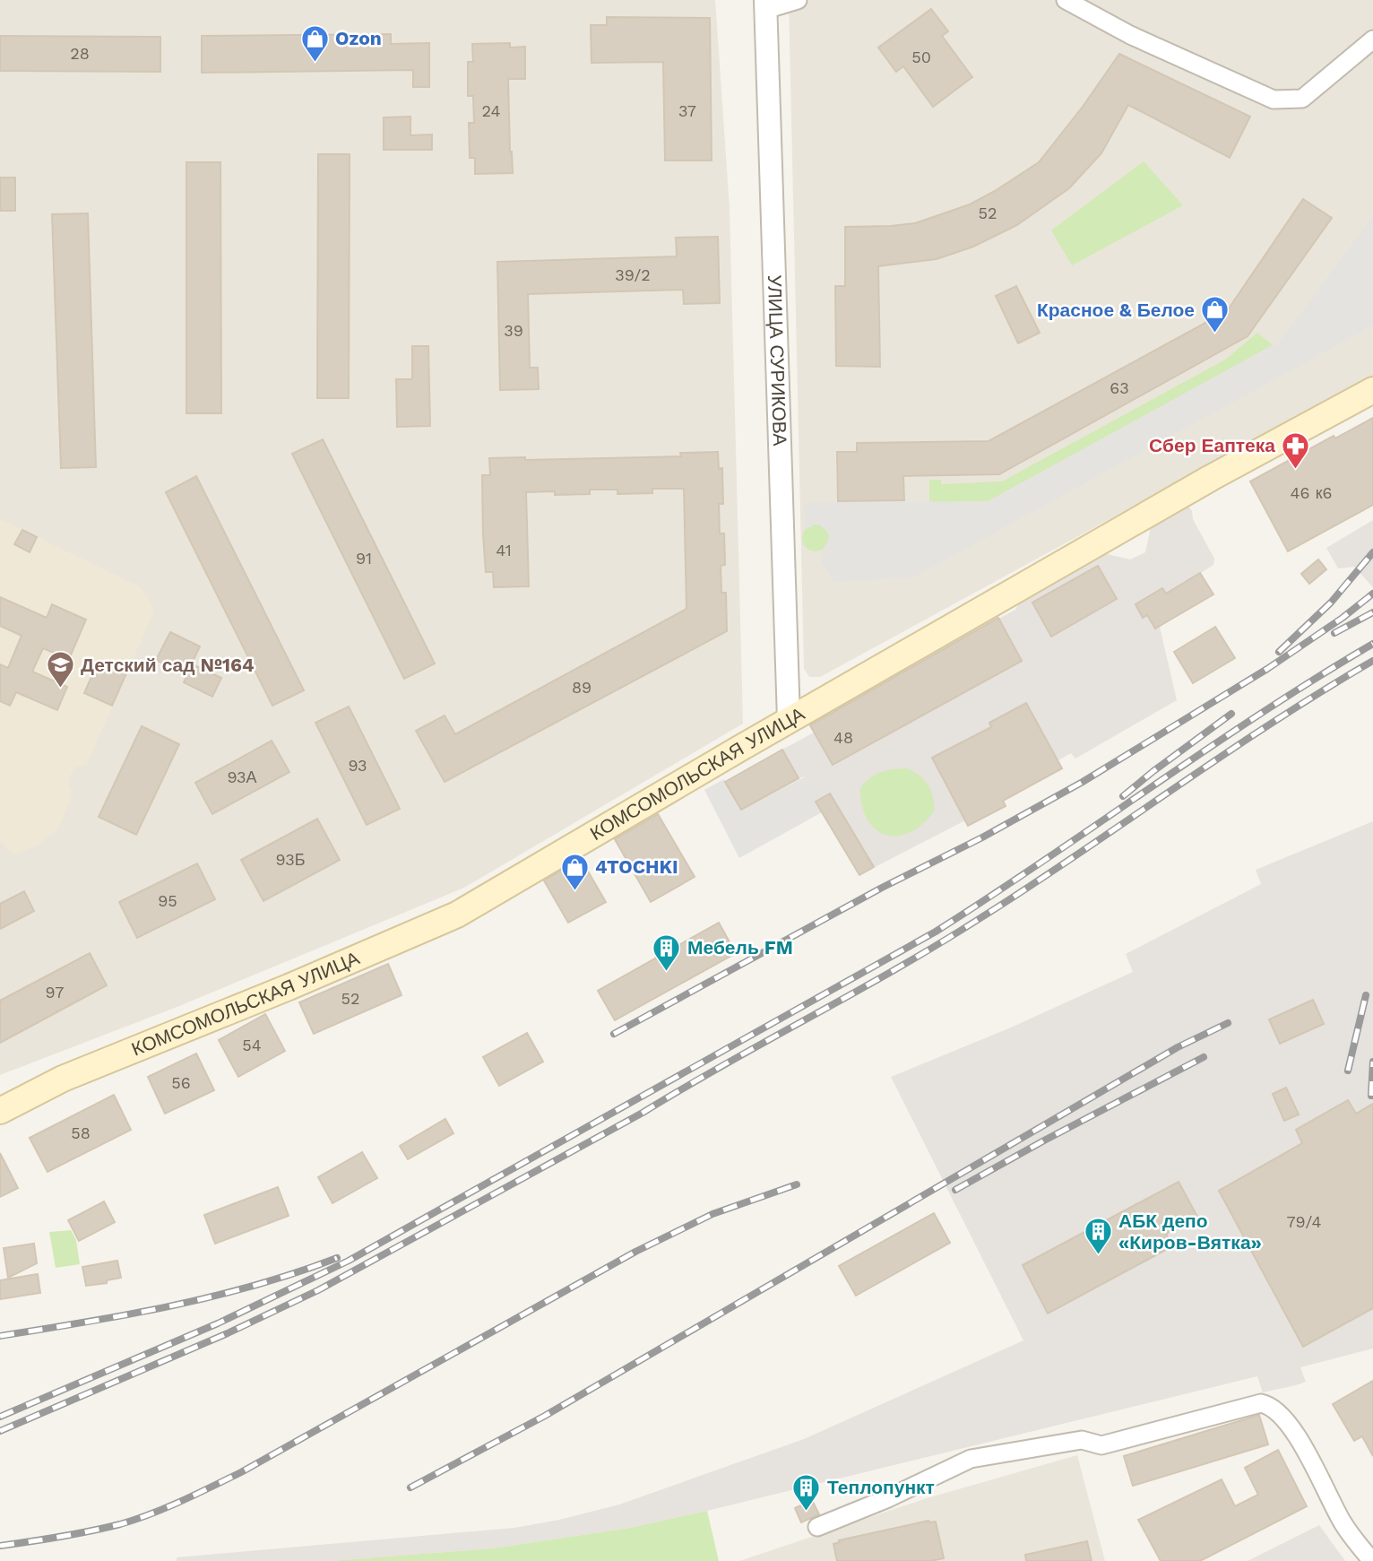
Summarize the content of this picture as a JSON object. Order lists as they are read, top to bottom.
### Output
{
  "streets": {
    "main road": ["КОМСОМОЛЬСКАЯ УЛИЦА"],
    "street": ["УЛИЦА СУРИКОВА"]
  },
  "crossings": [
    ["УЛИЦА СУРИКОВА", "КОМСОМОЛЬСКАЯ УЛИЦА"]
  ],
  "places": {
    "shop": ["Ozon", "Красное & Белое", "4TOCHKI"],
    "pharmacy": ["Сбер Еаптека"],
    "school or university": ["Детский сад №164"],
    "building": ["Мебель FM", "АБК депо «Киров-Вятка»", "Теплопункт"]
  },
  "house_numbers": [
    "28",
    "50",
    "24",
    "37",
    "52",
    "39/2",
    "39",
    "63",
    "46 к6",
    "41",
    "91",
    "89",
    "48",
    "93",
    "93А",
    "93Б",
    "95",
    "97",
    "52",
    "54",
    "56",
    "58",
    "79/4"
  ]
}
